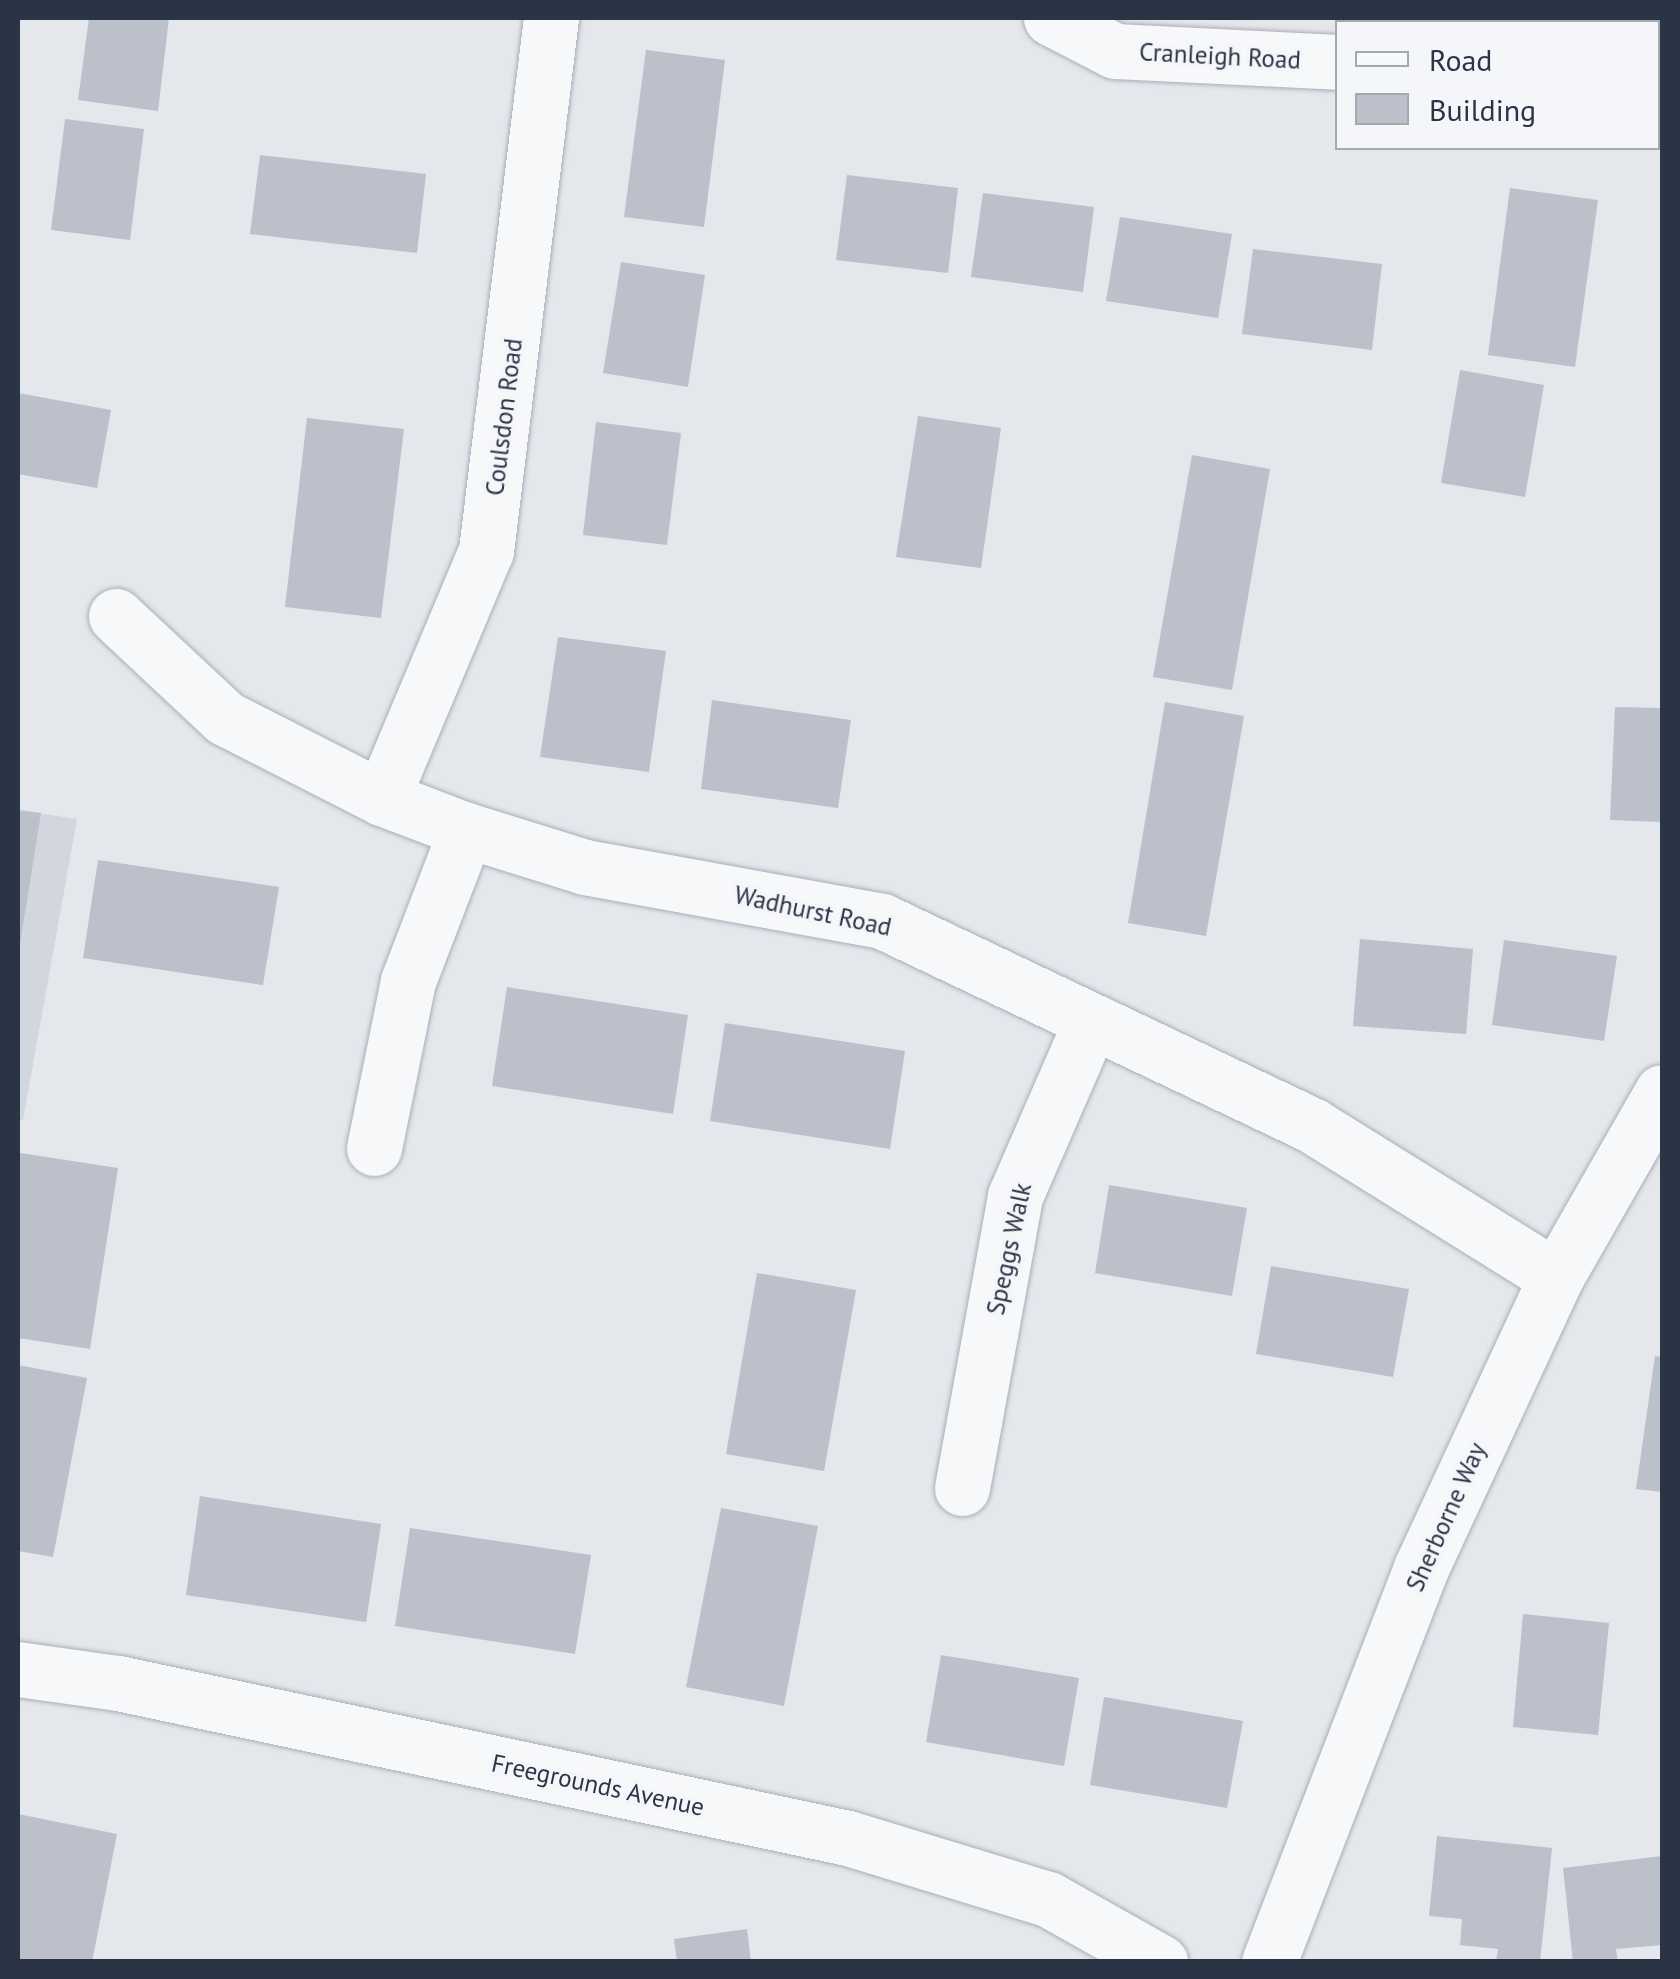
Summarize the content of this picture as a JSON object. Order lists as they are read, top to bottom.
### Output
{
  "streets": {
    "street": [
      "Cranleigh Road",
      "Coulsdon Road",
      "Wadhurst Road",
      "Speggs Walk",
      "Sherborne Way",
      "Freegrounds Avenue"
    ]
  },
  "crossings": [
    ["Coulsdon Road", "Wadhurst Road"],
    ["Wadhurst Road", "Speggs Walk"],
    ["Wadhurst Road", "Sherborne Way"]
  ],
  "legend": ["Road", "Building"]
}
